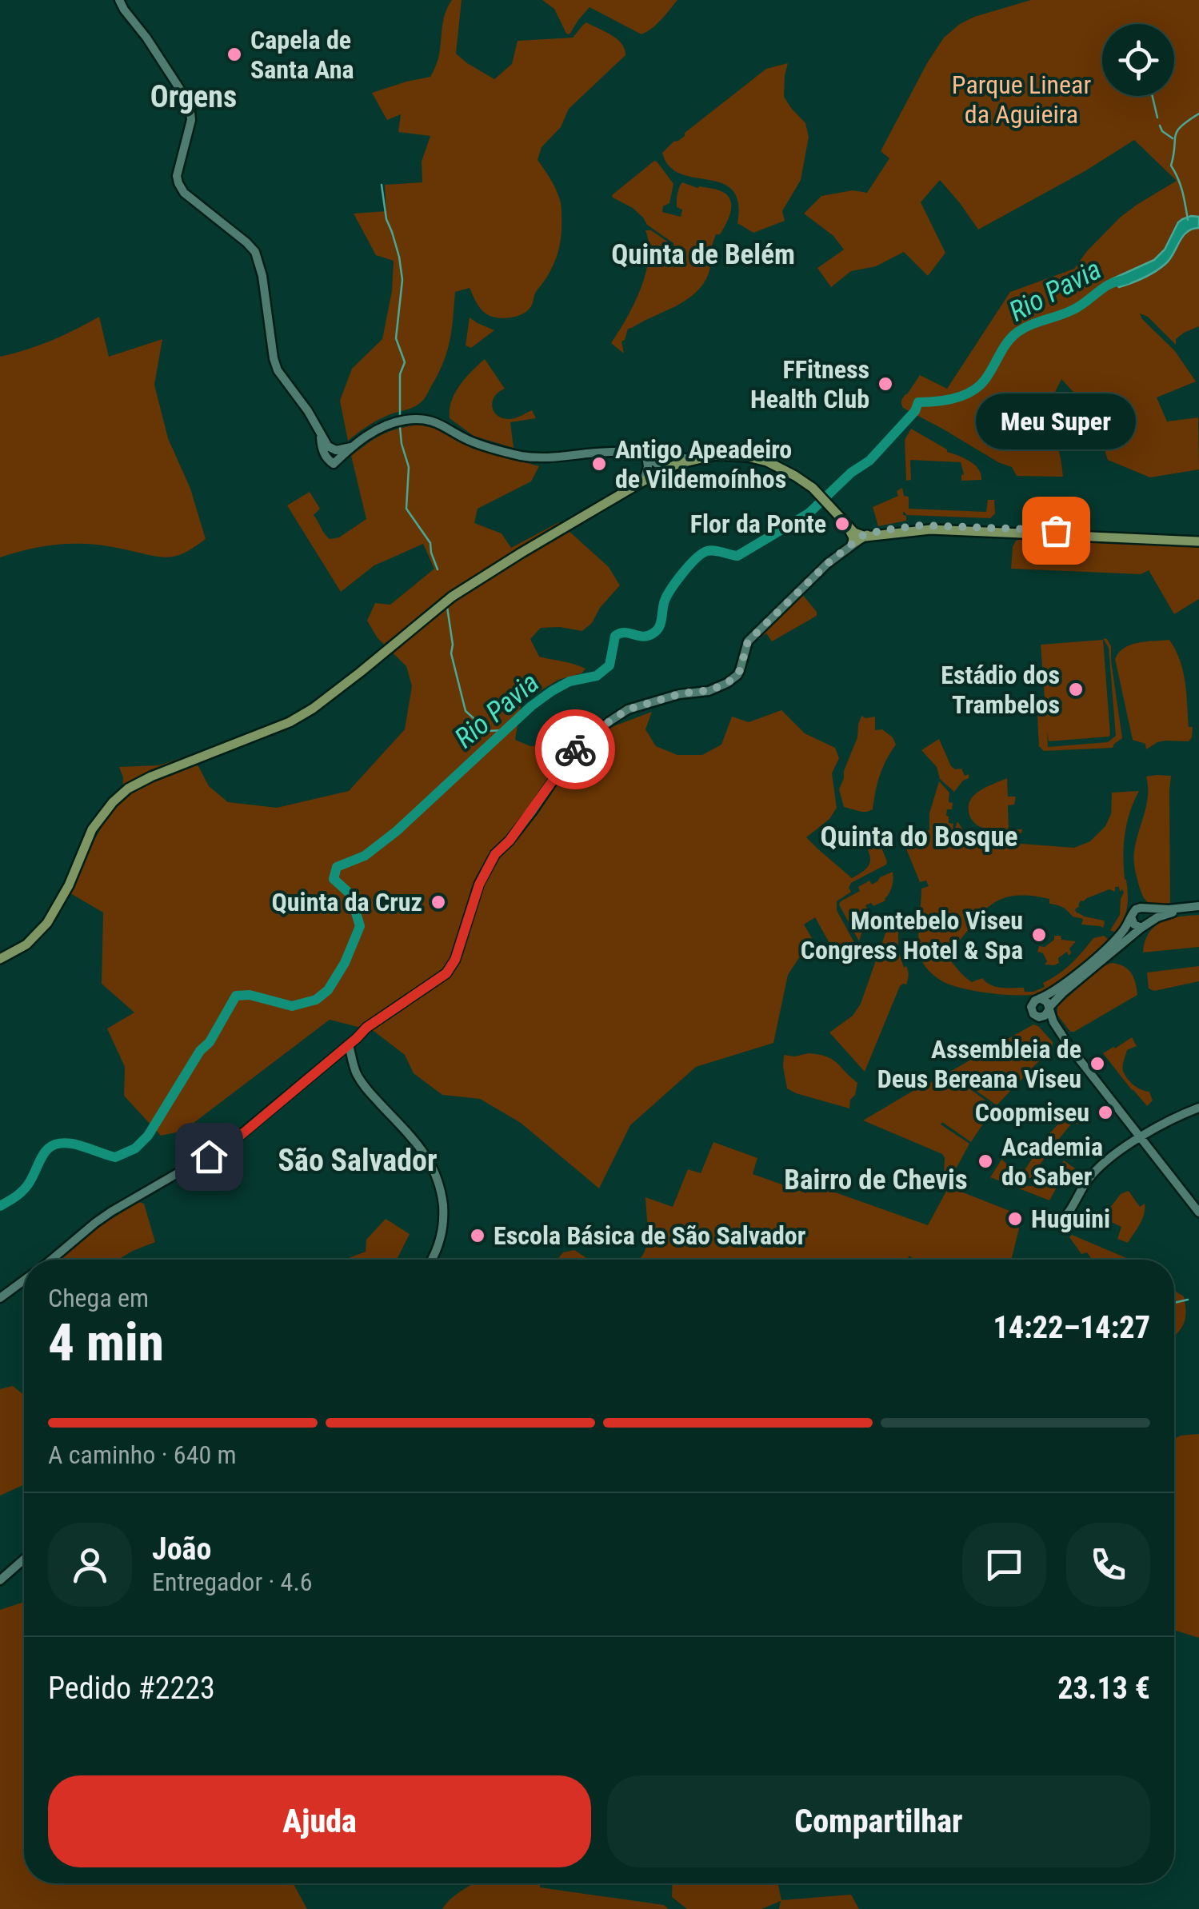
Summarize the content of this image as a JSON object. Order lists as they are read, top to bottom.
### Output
{
  "districts": [
    "Orgens",
    "Quinta de Belém",
    "Quinta do Bosque",
    "São Salvador",
    "Bairro de Chevis"
  ],
  "water": ["Rio Pavia"],
  "parks": ["Parque Linear da Aguieira"],
  "places": [
    "Capela de Santa Ana",
    "FFitness Health Club",
    "Antigo Apeadeiro de Vildemoínhos",
    "Flor da Ponte",
    "Meu Super",
    "Estádio dos Trambelos",
    "Quinta da Cruz",
    "Montebelo Viseu Congress Hotel & Spa",
    "Assembleia de Deus Bereana Viseu",
    "Coopmiseu",
    "Academia do Saber",
    "Huguini",
    "Escola Básica de São Salvador"
  ],
  "page": {
    "bubble": "Meu Super",
    "heading": ["4 min", "Chega em", "14:22–14:27"],
    "panel": [
      "João",
      "Entregador · 4.6",
      "Pedido #2223",
      "23.13 €"
    ],
    "bar": "A caminho · 640 m",
    "buttons": ["Ajuda", "Compartilhar"]
  }
}
